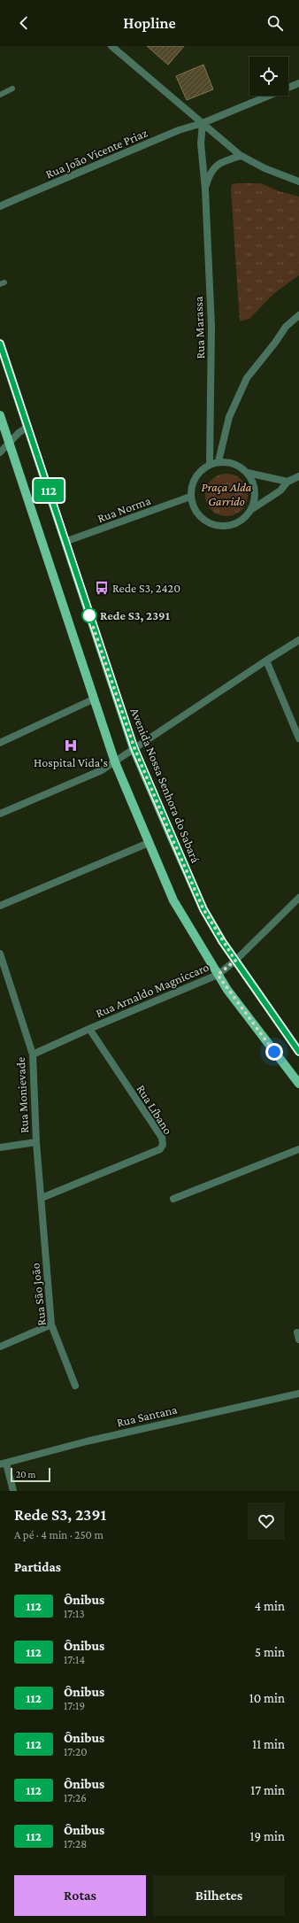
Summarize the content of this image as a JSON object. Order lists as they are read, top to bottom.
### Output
{
  "streets": {
    "main road": ["Avenida Nossa Senhora do Sabará"],
    "street": [
      "Rua João Vicente Priaz",
      "Rua Marassa",
      "Rua Norma",
      "Rua Arnaldo Magniccaro",
      "Rua Monievade",
      "Rua Líbano",
      "Rua São João",
      "Rua Santana"
    ]
  },
  "crossings": [
    ["Rua João Vicente Priaz", "Rua Marassa"],
    ["Rua Marassa", "Rua Norma"],
    ["Rua Norma", "Avenida Nossa Senhora do Sabará"],
    ["Avenida Nossa Senhora do Sabará", "Rua Arnaldo Magniccaro"],
    ["Rua Arnaldo Magniccaro", "Rua Monievade"],
    ["Rua Arnaldo Magniccaro", "Rua Líbano"],
    ["Rua Monievade", "Rua Líbano"],
    ["Rua Monievade", "Rua São João"],
    ["Rua Líbano", "Rua São João"]
  ],
  "parks": ["Praça Alda Garrido"],
  "places": {
    "bus stop": ["Rede S3, 2420"],
    "other": ["Rede S3, 2391"],
    "hospital": ["Hospital Vida's"]
  },
  "lines": ["bus line 112"],
  "scale_bar": "20 m",
  "page": {
    "header": "Hopline",
    "on_map": "112",
    "scale": "20 m",
    "heading": [
      ["Rede S3, 2391", "A pé · 4 min · 250 m"],
      "Partidas"
    ],
    "list": [
      {
        "mark": "112",
        "name": "Ônibus",
        "note": "17:13",
        "value": "4 min"
      },
      {
        "mark": "112",
        "name": "Ônibus",
        "note": "17:14",
        "value": "5 min"
      },
      {
        "mark": "112",
        "name": "Ônibus",
        "note": "17:19",
        "value": "10 min"
      },
      {
        "mark": "112",
        "name": "Ônibus",
        "note": "17:20",
        "value": "11 min"
      },
      {
        "mark": "112",
        "name": "Ônibus",
        "note": "17:26",
        "value": "17 min"
      },
      {
        "mark": "112",
        "name": "Ônibus",
        "note": "17:28",
        "value": "19 min"
      }
    ],
    "buttons": ["Rotas", "Bilhetes"]
  }
}
